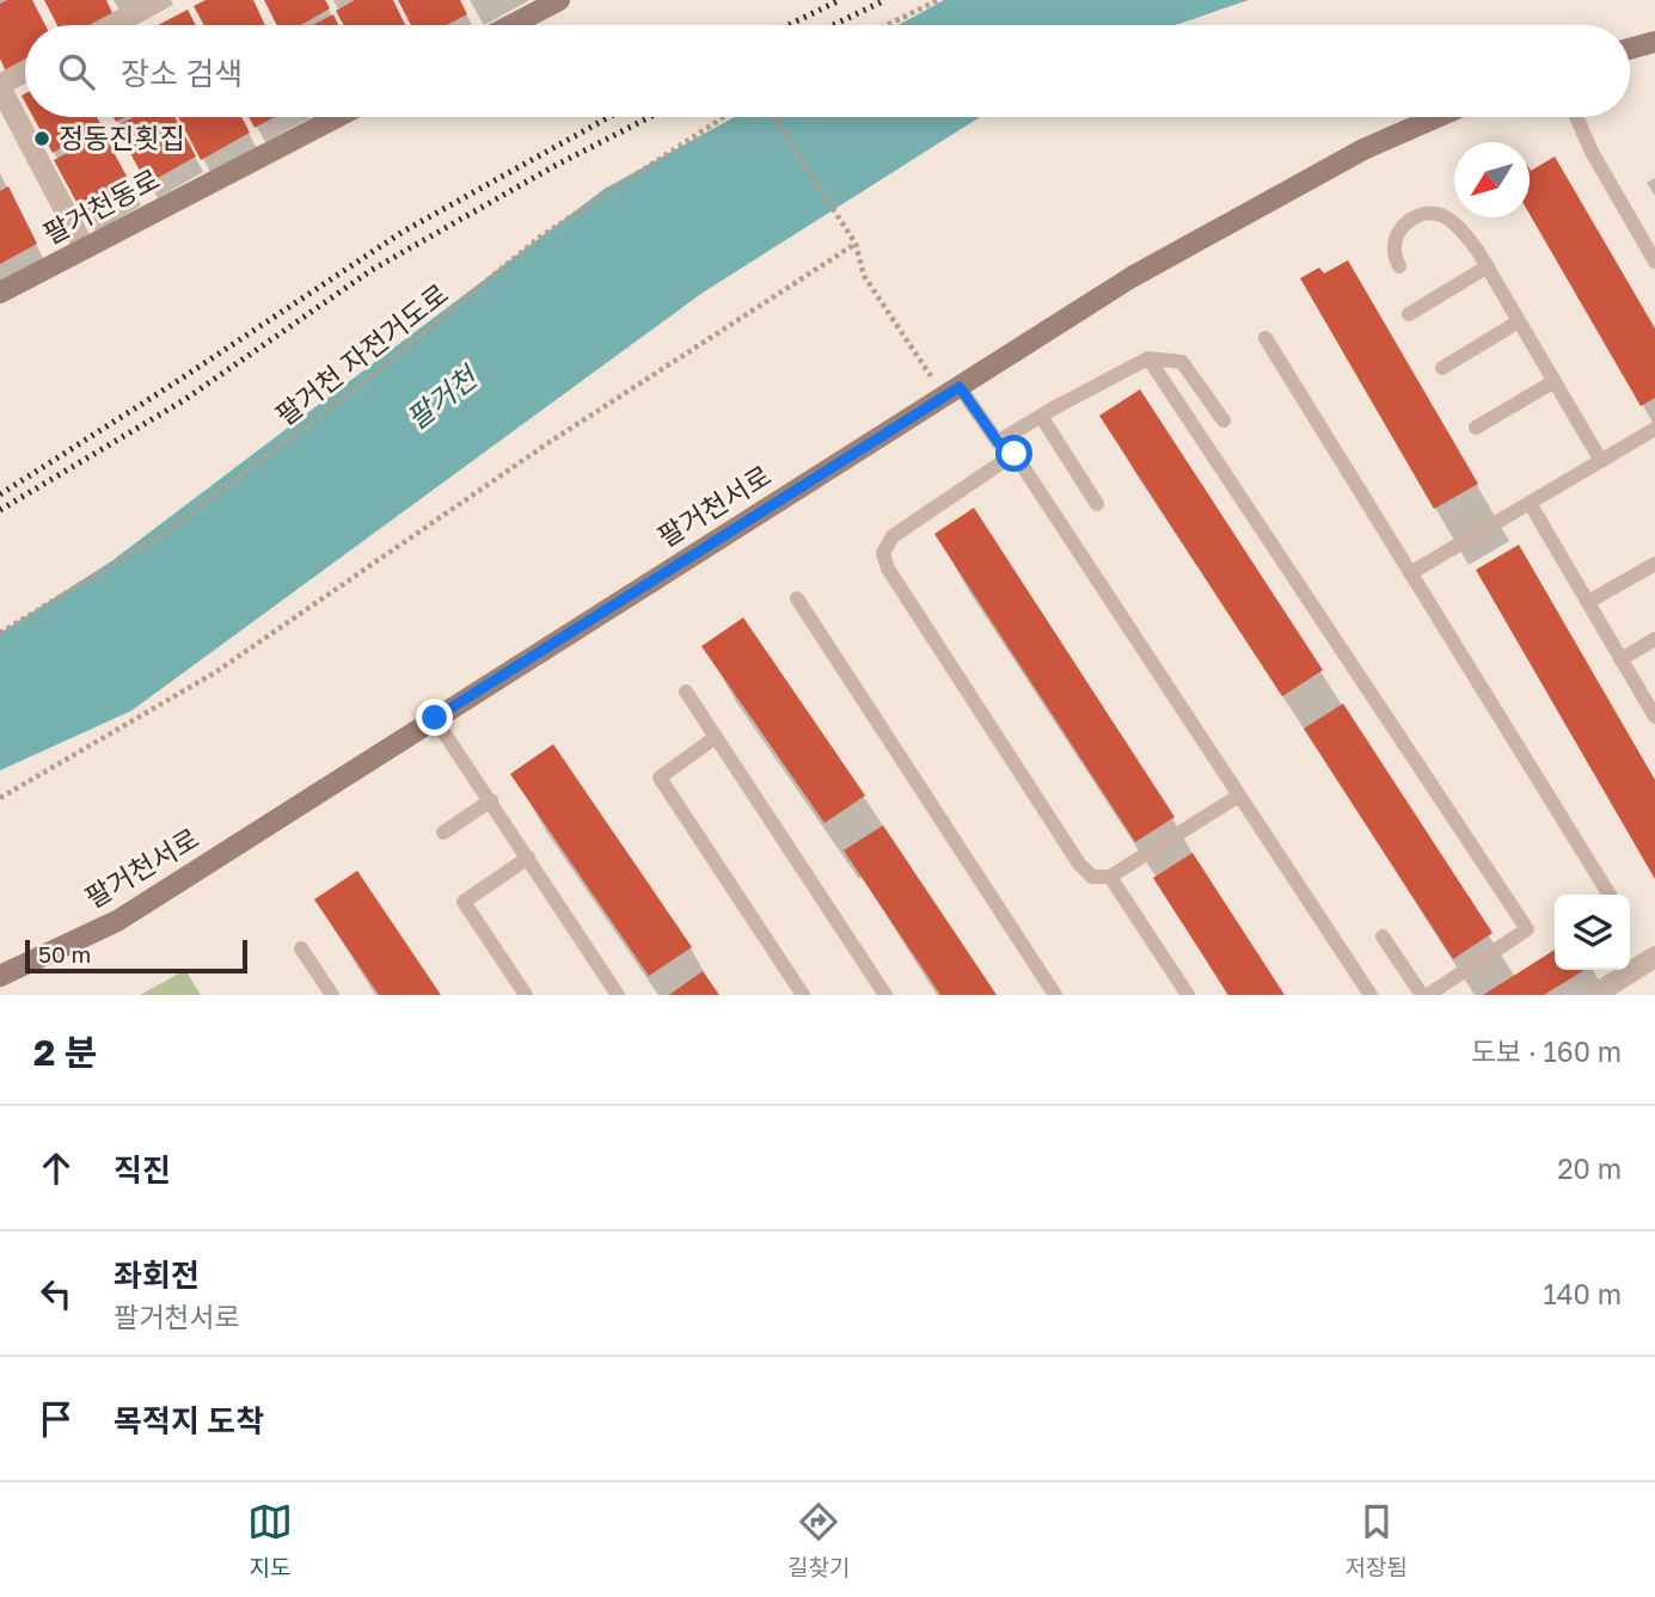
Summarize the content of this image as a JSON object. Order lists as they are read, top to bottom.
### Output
{
  "streets": {
    "main road": ["팔거천동로", "팔거천서로"],
    "path": ["팔거천 자전거도로"]
  },
  "water": ["팔거천"],
  "places": ["정동진횟집"],
  "scale_bar": "50 m",
  "north": "bottom left",
  "page": {
    "search": "장소 검색",
    "scale": "50 m",
    "heading": ["2 분", "도보 · 160 m"],
    "list": [
      ["직진", "20 m"],
      ["좌회전", "팔거천서로", "140 m"],
      "목적지 도착"
    ],
    "nav": ["지도", "길찾기", "저장됨"]
  }
}
